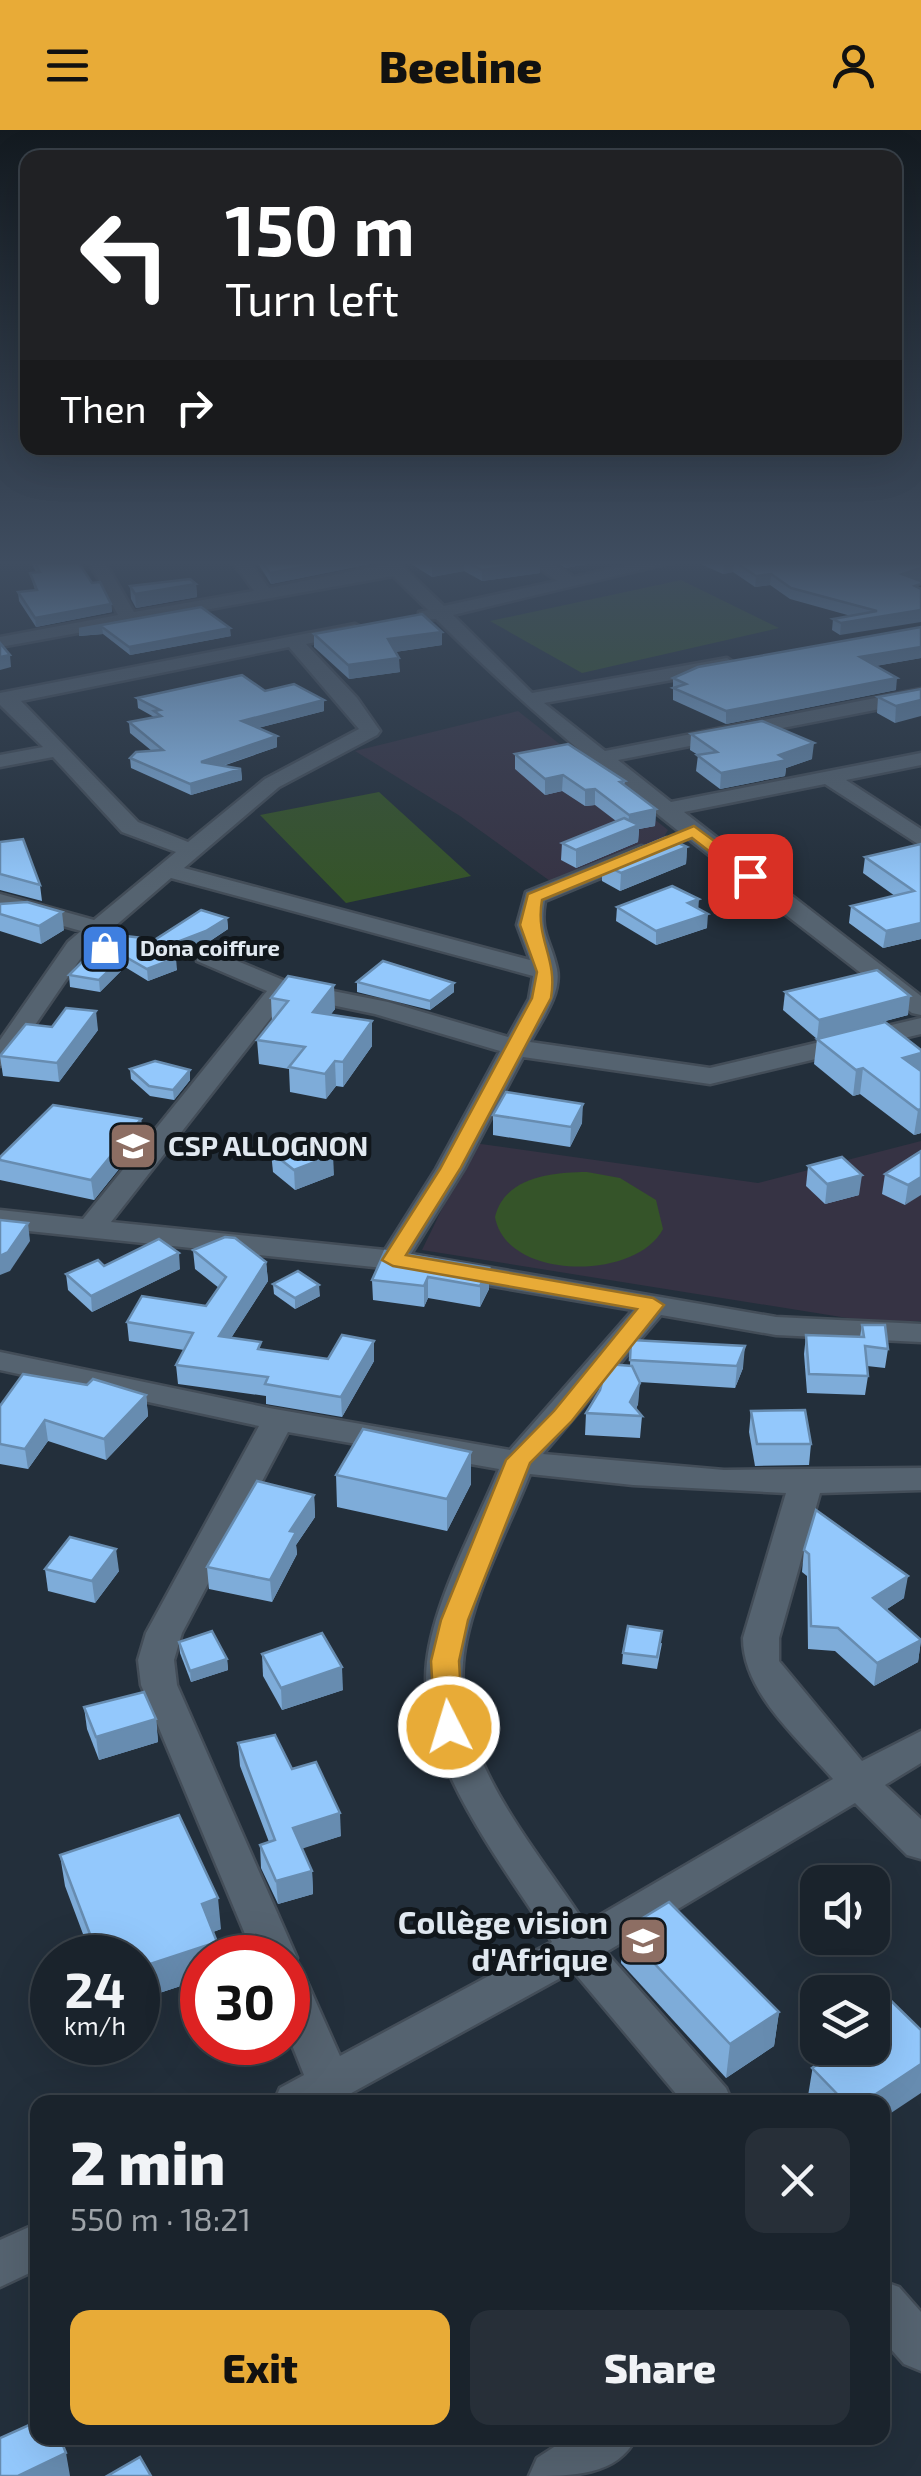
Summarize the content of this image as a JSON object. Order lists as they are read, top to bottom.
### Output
{
  "places": {
    "shop": ["Dona coiffure"],
    "school or university": ["CSP ALLOGNON", "Collège vision d'Afrique"]
  },
  "page": {
    "header": "Beeline",
    "turn": ["150 m", "Turn left"],
    "then": "Then",
    "speed": "24 km/h",
    "limit": "30",
    "heading": ["2 min", "550 m · 18:21"],
    "buttons": ["Exit", "Share"]
  }
}
